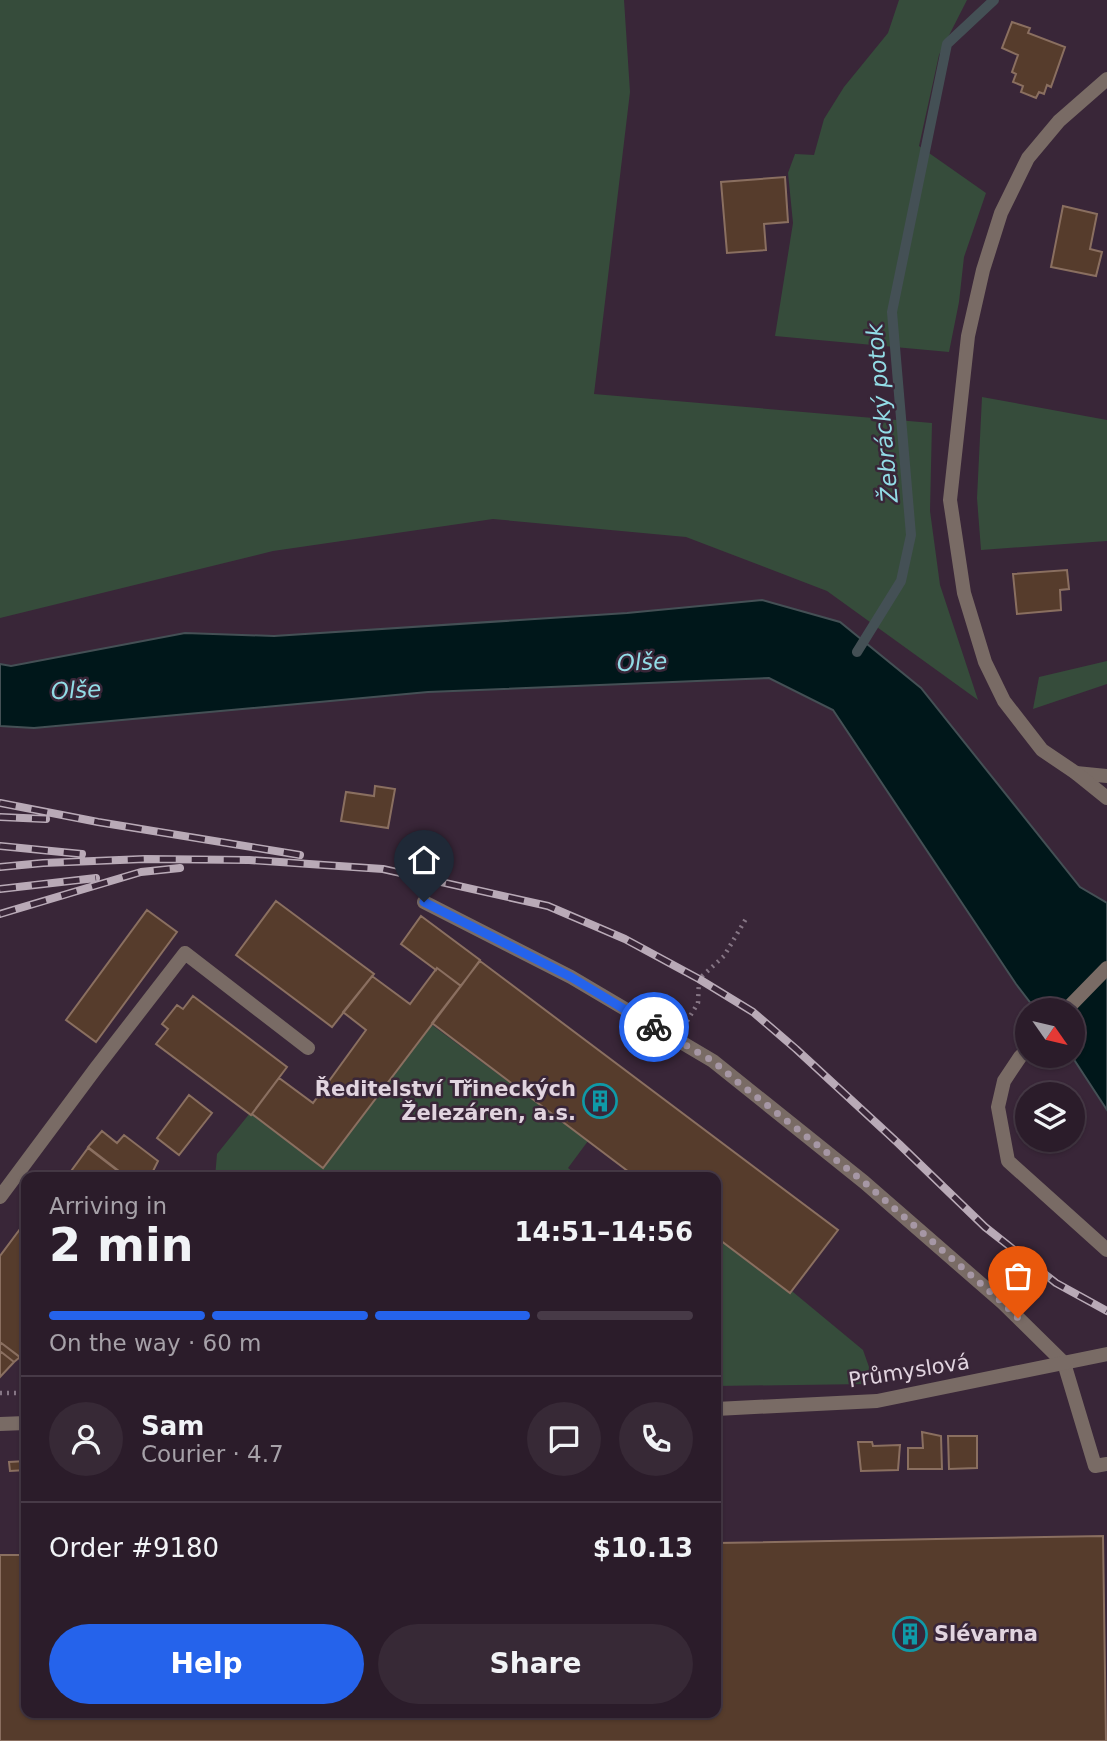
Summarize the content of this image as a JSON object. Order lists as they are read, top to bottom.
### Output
{
  "streets": {
    "street": ["Průmyslová"]
  },
  "water": ["Žebrácký potok", "Olše"],
  "places": {
    "building": ["Ředitelství Třineckých Železáren, a.s.", "Slévarna"]
  },
  "north": "bottom right",
  "page": {
    "heading": ["2 min", "Arriving in", "14:51–14:56"],
    "panel": [
      "Sam",
      "Courier · 4.7",
      "Order #9180",
      "$10.13"
    ],
    "bar": "On the way · 60 m",
    "buttons": ["Help", "Share"]
  }
}
